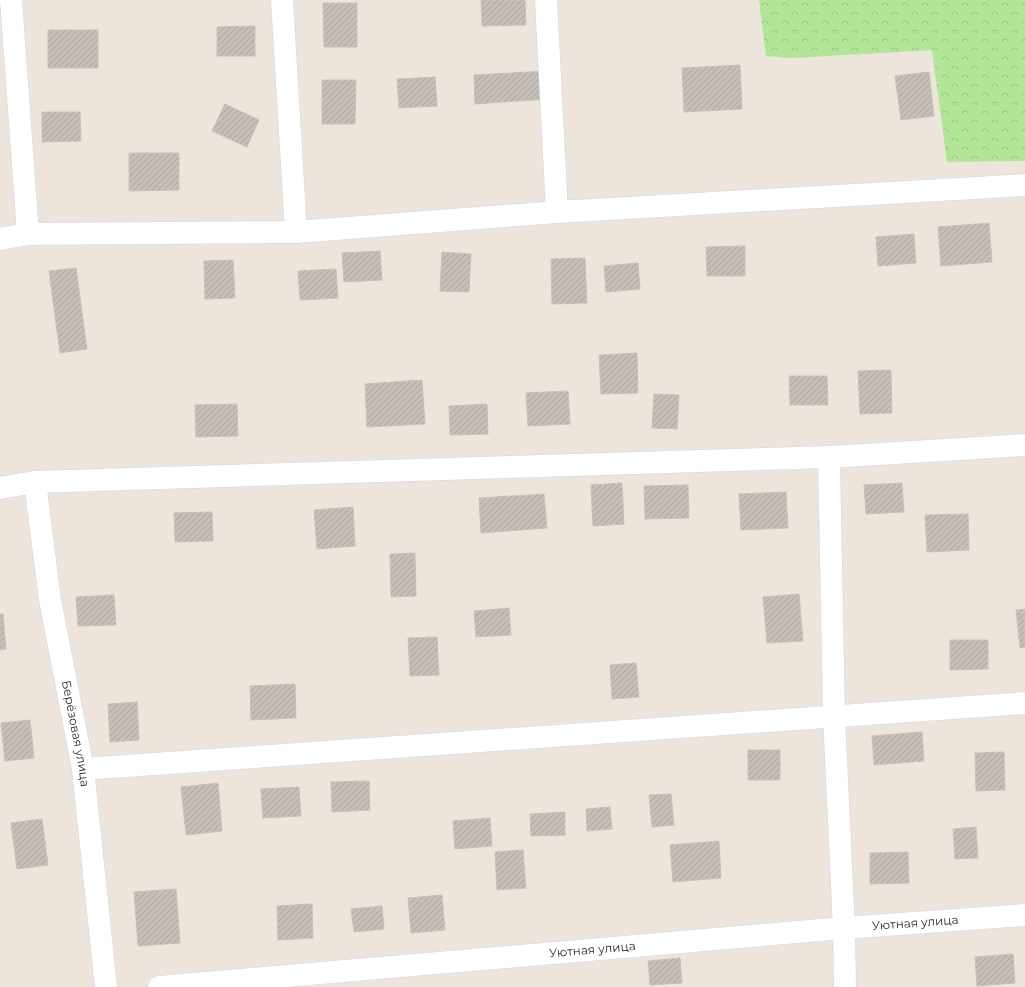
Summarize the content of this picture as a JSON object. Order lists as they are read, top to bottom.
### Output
{
  "streets": {
    "street": ["Берёзовая улица", "Уютная улица"]
  }
}
